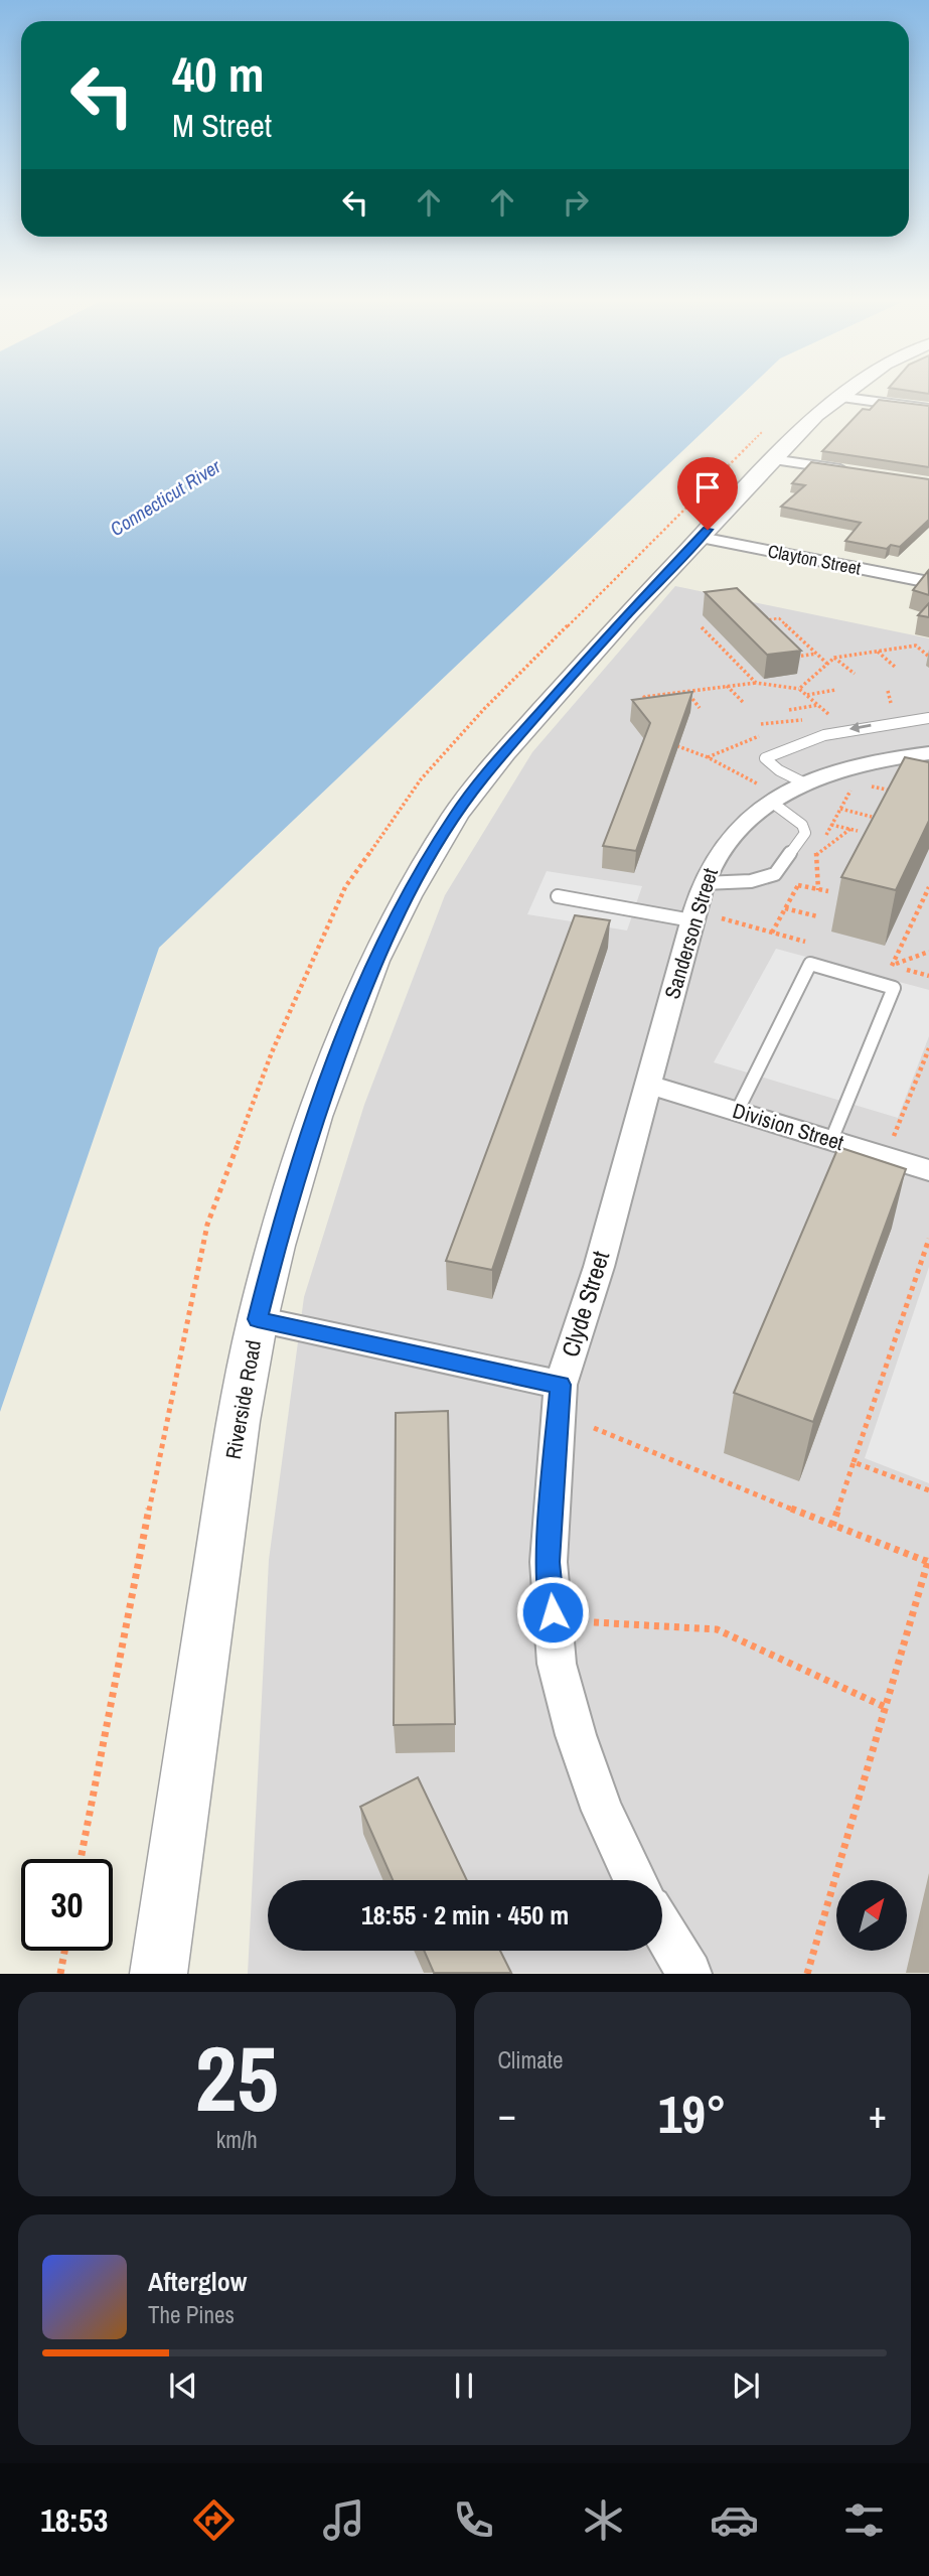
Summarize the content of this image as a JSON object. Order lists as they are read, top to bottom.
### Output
{
  "streets": {
    "street": [
      "Clayton Street",
      "Sanderson Street",
      "Division Street",
      "Clyde Street",
      "Riverside Road"
    ]
  },
  "crossings": [
    ["Clayton Street", "Riverside Road"],
    ["Sanderson Street", "Division Street"],
    ["Sanderson Street", "Clyde Street"],
    ["Division Street", "Clyde Street"]
  ],
  "water": ["Connecticut River"],
  "north": "top right",
  "page": {
    "turn": ["40 m", "M Street"],
    "limit": "30",
    "trip": "18:55 · 2 min · 450 m",
    "tile": [
      ["25", "km/h"],
      "Climate"
    ],
    "heat": ["−", "19°", "+"],
    "song": ["Afterglow", "The Pines"],
    "tabs": "18:53"
  }
}
